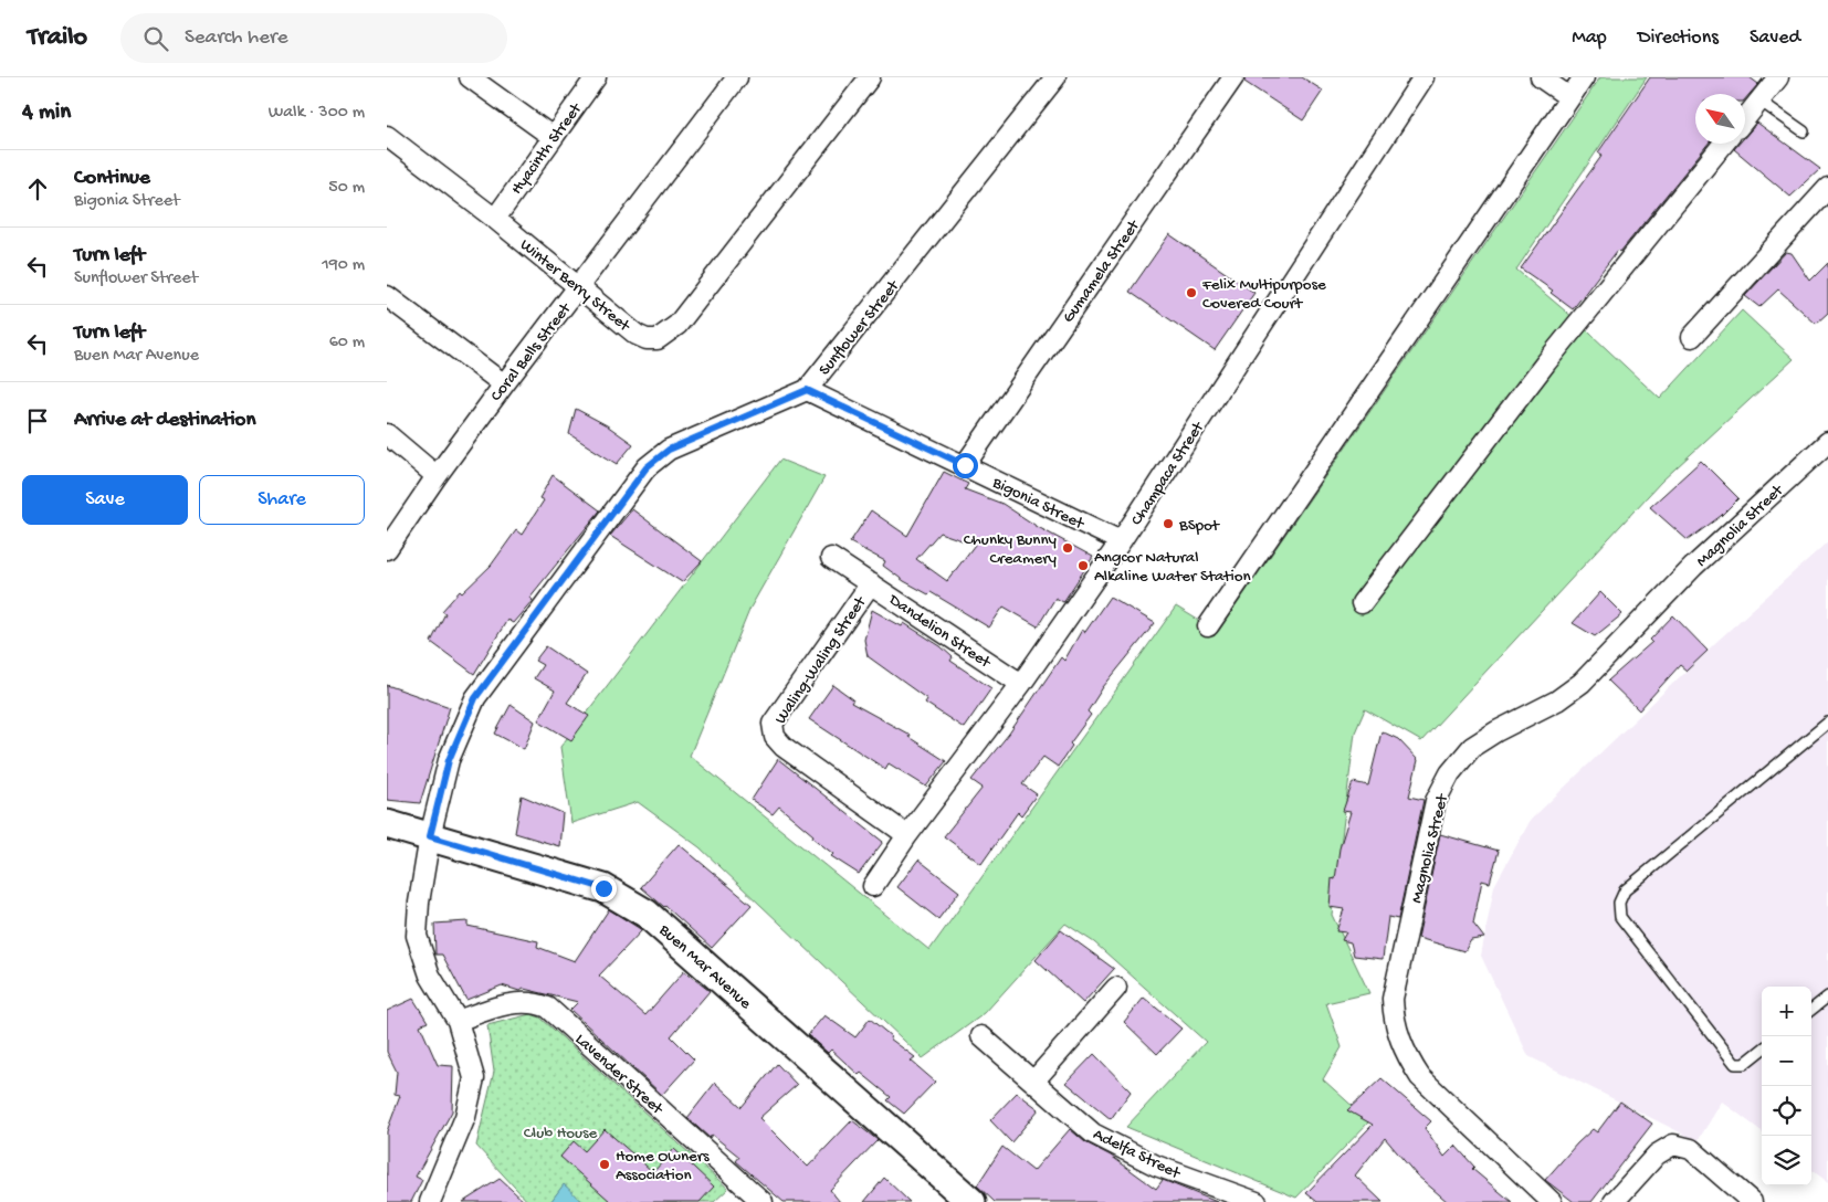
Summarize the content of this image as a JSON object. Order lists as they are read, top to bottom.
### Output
{
  "streets": {
    "street": [
      "Hyacinth Street",
      "Gumamela Street",
      "Winter Berry Street",
      "Sunflower Street",
      "Coral Bells Street",
      "Champaca Street",
      "Bigonia Street",
      "Magnolia Street",
      "Dandelion Street",
      "Waling-Waling Street",
      "Buen Mar Avenue",
      "Lavender Street",
      "Adelfa Street"
    ]
  },
  "crossings": [
    ["Hyacinth Street", "Winter Berry Street"],
    ["Gumamela Street", "Bigonia Street"],
    ["Winter Berry Street", "Coral Bells Street"],
    ["Sunflower Street", "Bigonia Street"],
    ["Sunflower Street", "Buen Mar Avenue"],
    ["Sunflower Street", "Lavender Street"],
    ["Champaca Street", "Bigonia Street"],
    ["Champaca Street", "Dandelion Street"],
    ["Champaca Street", "Waling-Waling Street"],
    ["Dandelion Street", "Waling-Waling Street"]
  ],
  "parks": ["Club House"],
  "places": [
    "Felix Multipurpose Covered Court",
    "BSpot",
    "Chunky Bunny Creamery",
    "Angcor Natural Alkaline Water Station",
    "Home Owners Association"
  ],
  "north": "top left",
  "page": {
    "header": "Trailo",
    "search": "Search here",
    "nav": ["Map", "Directions", "Saved"],
    "heading": ["4 min", "Walk · 300 m"],
    "list": [
      ["Continue", "Bigonia Street", "50 m"],
      ["Turn left", "Sunflower Street", "190 m"],
      ["Turn left", "Buen Mar Avenue", "60 m"],
      "Arrive at destination"
    ],
    "buttons": ["Save", "Share"],
    "map_buttons": ["+", "−"]
  }
}
